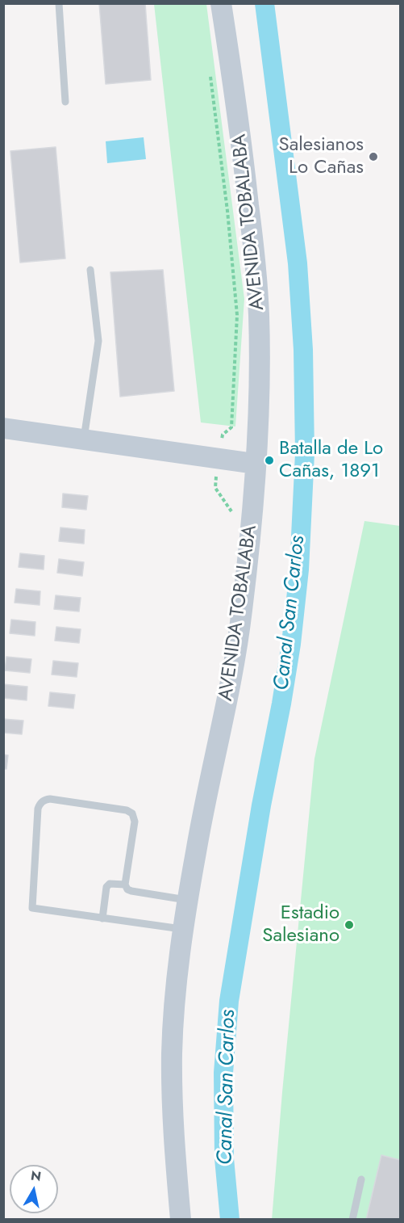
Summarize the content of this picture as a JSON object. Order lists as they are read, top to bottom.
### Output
{
  "streets": {
    "street": ["AVENIDA TOBALABA"]
  },
  "water": ["Canal San Carlos"],
  "places": ["Salesianos Lo Cañas", "Batalla de Lo Cañas, 1891", "Estadio Salesiano"],
  "north": "top"
}
